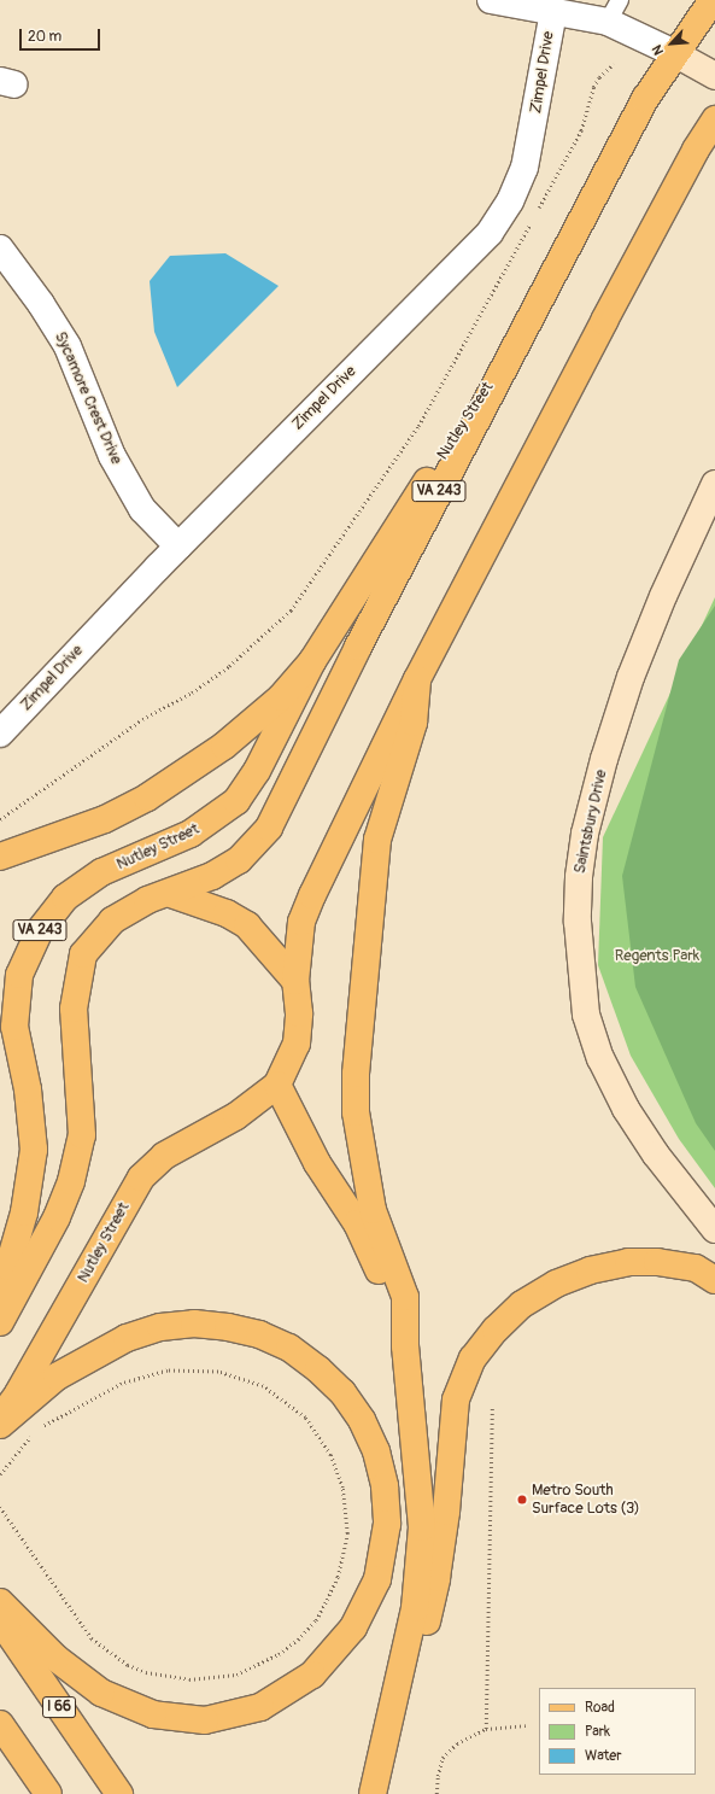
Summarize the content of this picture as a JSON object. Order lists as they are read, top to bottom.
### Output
{
  "streets": {
    "main road": ["Nutley Street", "VA 243", "I 66"],
    "street": ["Zimpel Drive", "Sycamore Crest Drive", "Saintsbury Drive"]
  },
  "crossings": [
    ["Zimpel Drive", "Sycamore Crest Drive"]
  ],
  "parks": ["Regents Park"],
  "places": ["Metro South Surface Lots (3)"],
  "legend": ["Road", "Park", "Water"],
  "scale_bar": "20 m",
  "north": "bottom left"
}
